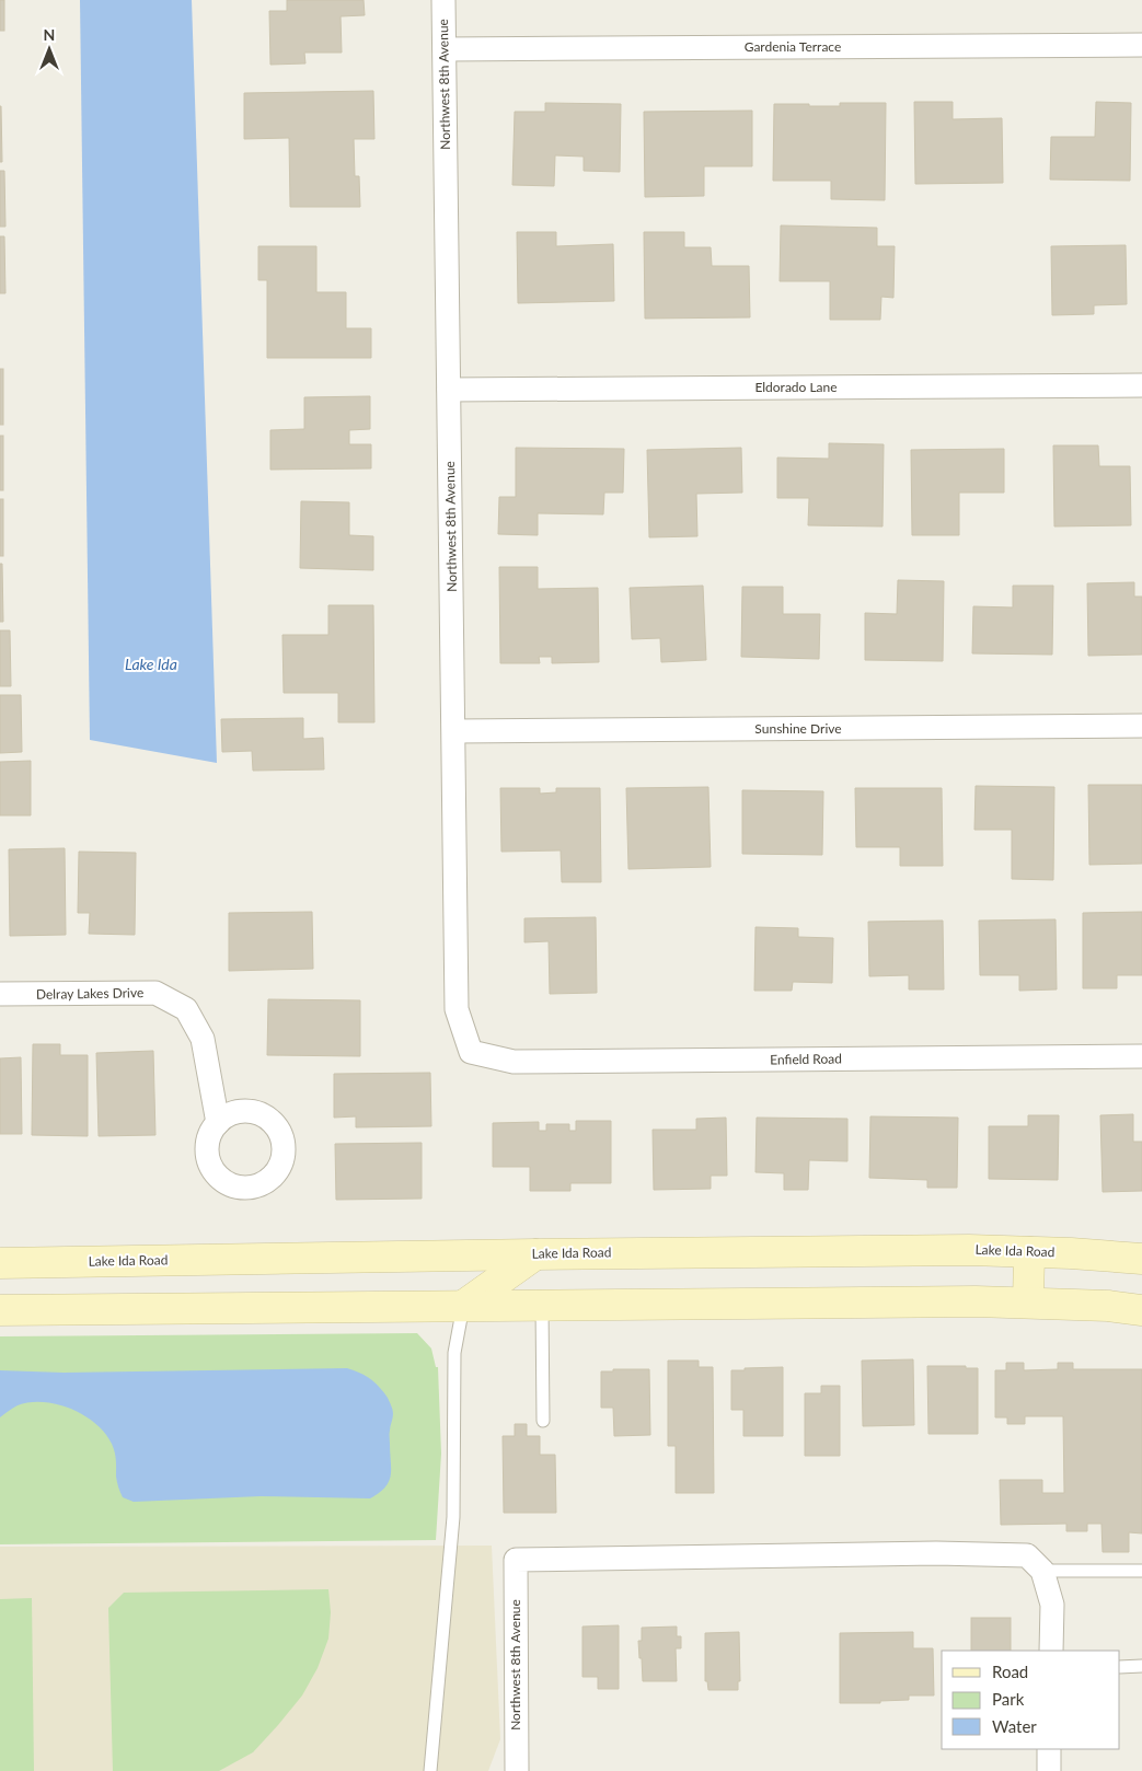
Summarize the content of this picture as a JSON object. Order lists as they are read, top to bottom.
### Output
{
  "streets": {
    "street": [
      "Gardenia Terrace",
      "Northwest 8th Avenue",
      "Eldorado Lane",
      "Sunshine Drive",
      "Delray Lakes Drive",
      "Enfield Road",
      "Lake Ida Road"
    ]
  },
  "crossings": [
    ["Gardenia Terrace", "Northwest 8th Avenue"],
    ["Northwest 8th Avenue", "Eldorado Lane"],
    ["Northwest 8th Avenue", "Sunshine Drive"],
    ["Northwest 8th Avenue", "Enfield Road"]
  ],
  "water": ["Lake Ida"],
  "legend": ["Road", "Park", "Water"],
  "north": "top"
}
